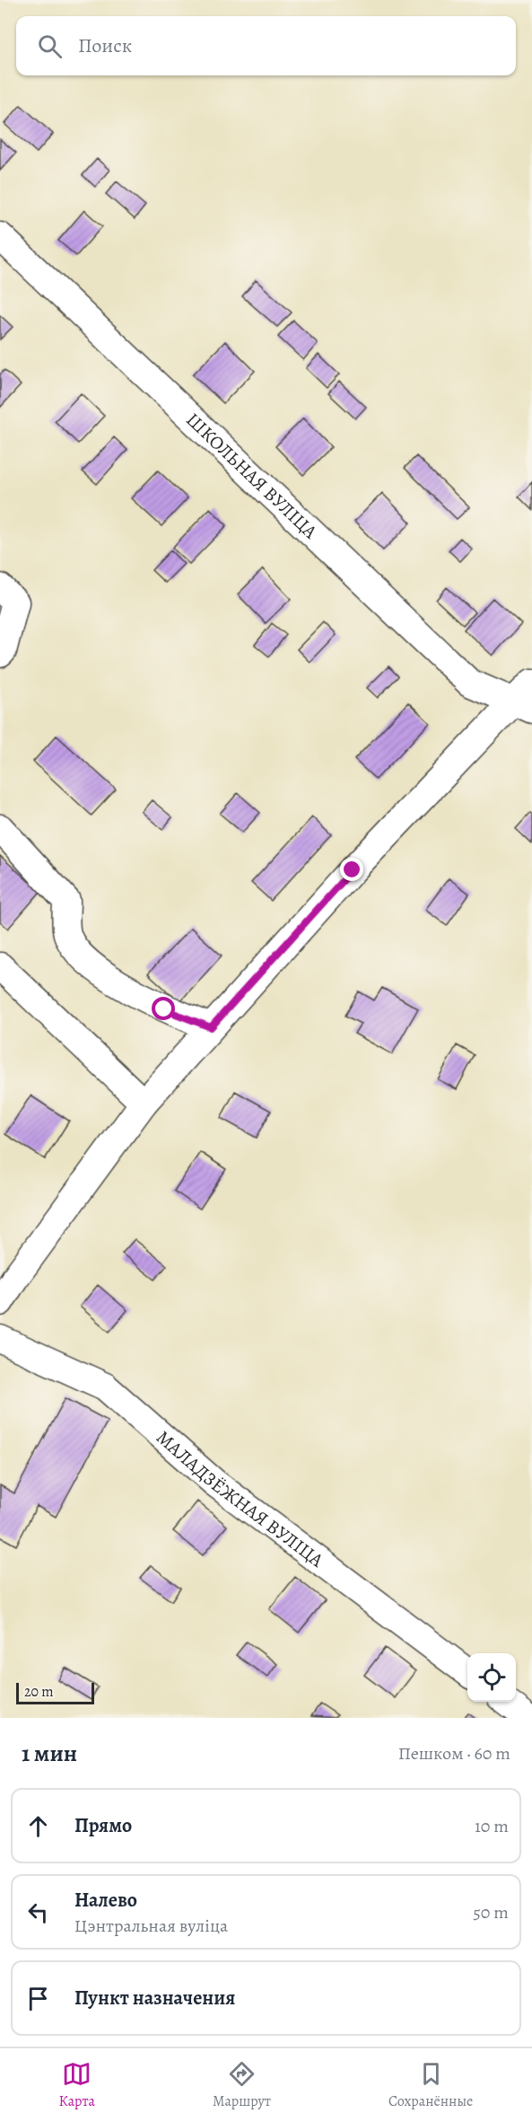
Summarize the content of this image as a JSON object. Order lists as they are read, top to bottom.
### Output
{
  "streets": {
    "street": ["ШКОЛЬНАЯ ВУЛІЦА", "МАЛАДЗЁЖНАЯ ВУЛІЦА"]
  },
  "scale_bar": "20 m",
  "page": {
    "search": "Поиск",
    "scale": "20 m",
    "heading": ["1 мин", "Пешком · 60 m"],
    "list": [
      ["Прямо", "10 m"],
      ["Налево", "Цэнтральная вуліца", "50 m"],
      "Пункт назначения"
    ],
    "nav": ["Карта", "Маршрут", "Сохранённые"]
  }
}
